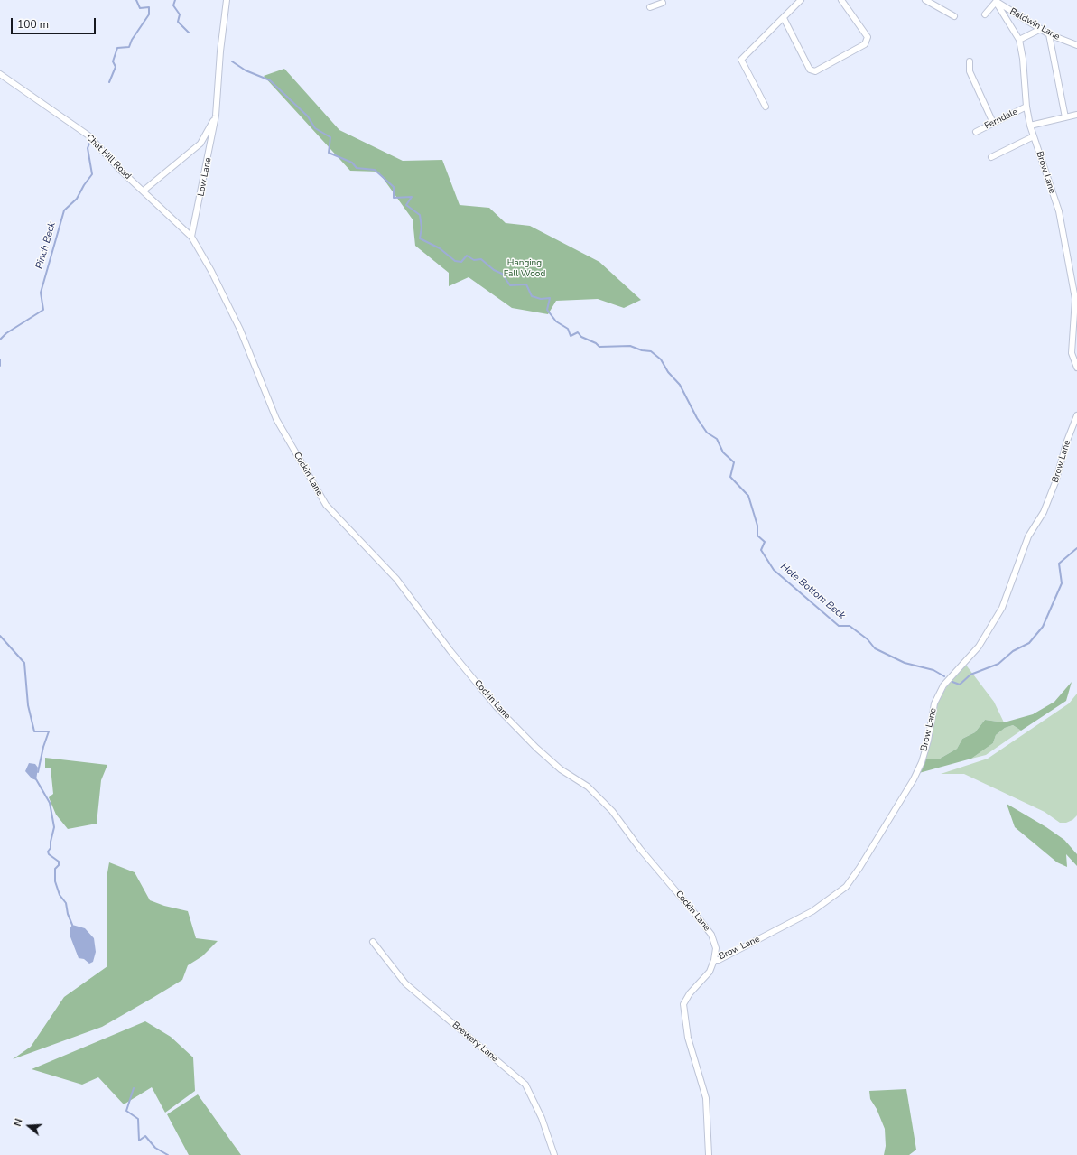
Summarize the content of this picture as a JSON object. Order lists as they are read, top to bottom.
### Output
{
  "streets": {
    "street": [
      "Baldwin Lane",
      "Ferndale",
      "Chat Hill Road",
      "Brow Lane",
      "Low Lane",
      "Cockin Lane",
      "Brewery Lane"
    ]
  },
  "crossings": [
    ["Ferndale", "Brow Lane"],
    ["Chat Hill Road", "Low Lane"],
    ["Chat Hill Road", "Cockin Lane"],
    ["Brow Lane", "Cockin Lane"],
    ["Low Lane", "Cockin Lane"]
  ],
  "water": ["Pinch Beck", "Hole Bottom Beck"],
  "parks": ["Hanging Fall Wood"],
  "scale_bar": "100 m",
  "north": "left"
}
